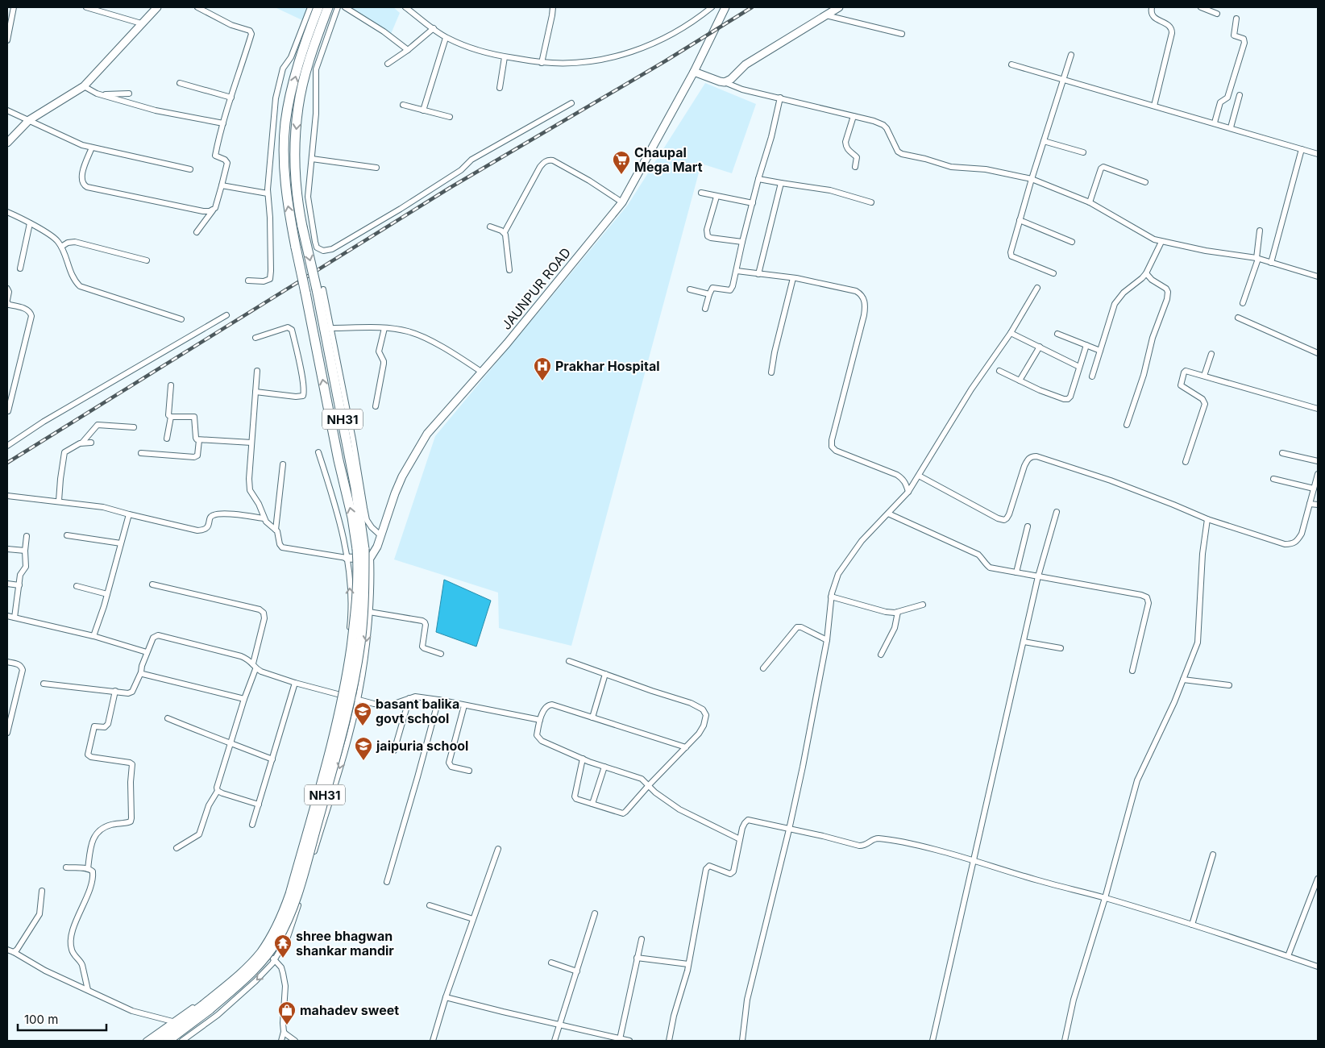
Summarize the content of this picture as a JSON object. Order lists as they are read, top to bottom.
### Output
{
  "streets": {
    "highway": ["NH31"],
    "street": ["JAUNPUR ROAD"]
  },
  "places": {
    "supermarket": ["Chaupal Mega Mart"],
    "hospital": ["Prakhar Hospital"],
    "school or university": ["basant balika govt school", "jaipuria school"],
    "temple": ["shree bhagwan shankar mandir"],
    "shop": ["mahadev sweet"]
  },
  "scale_bar": "100 m"
}
